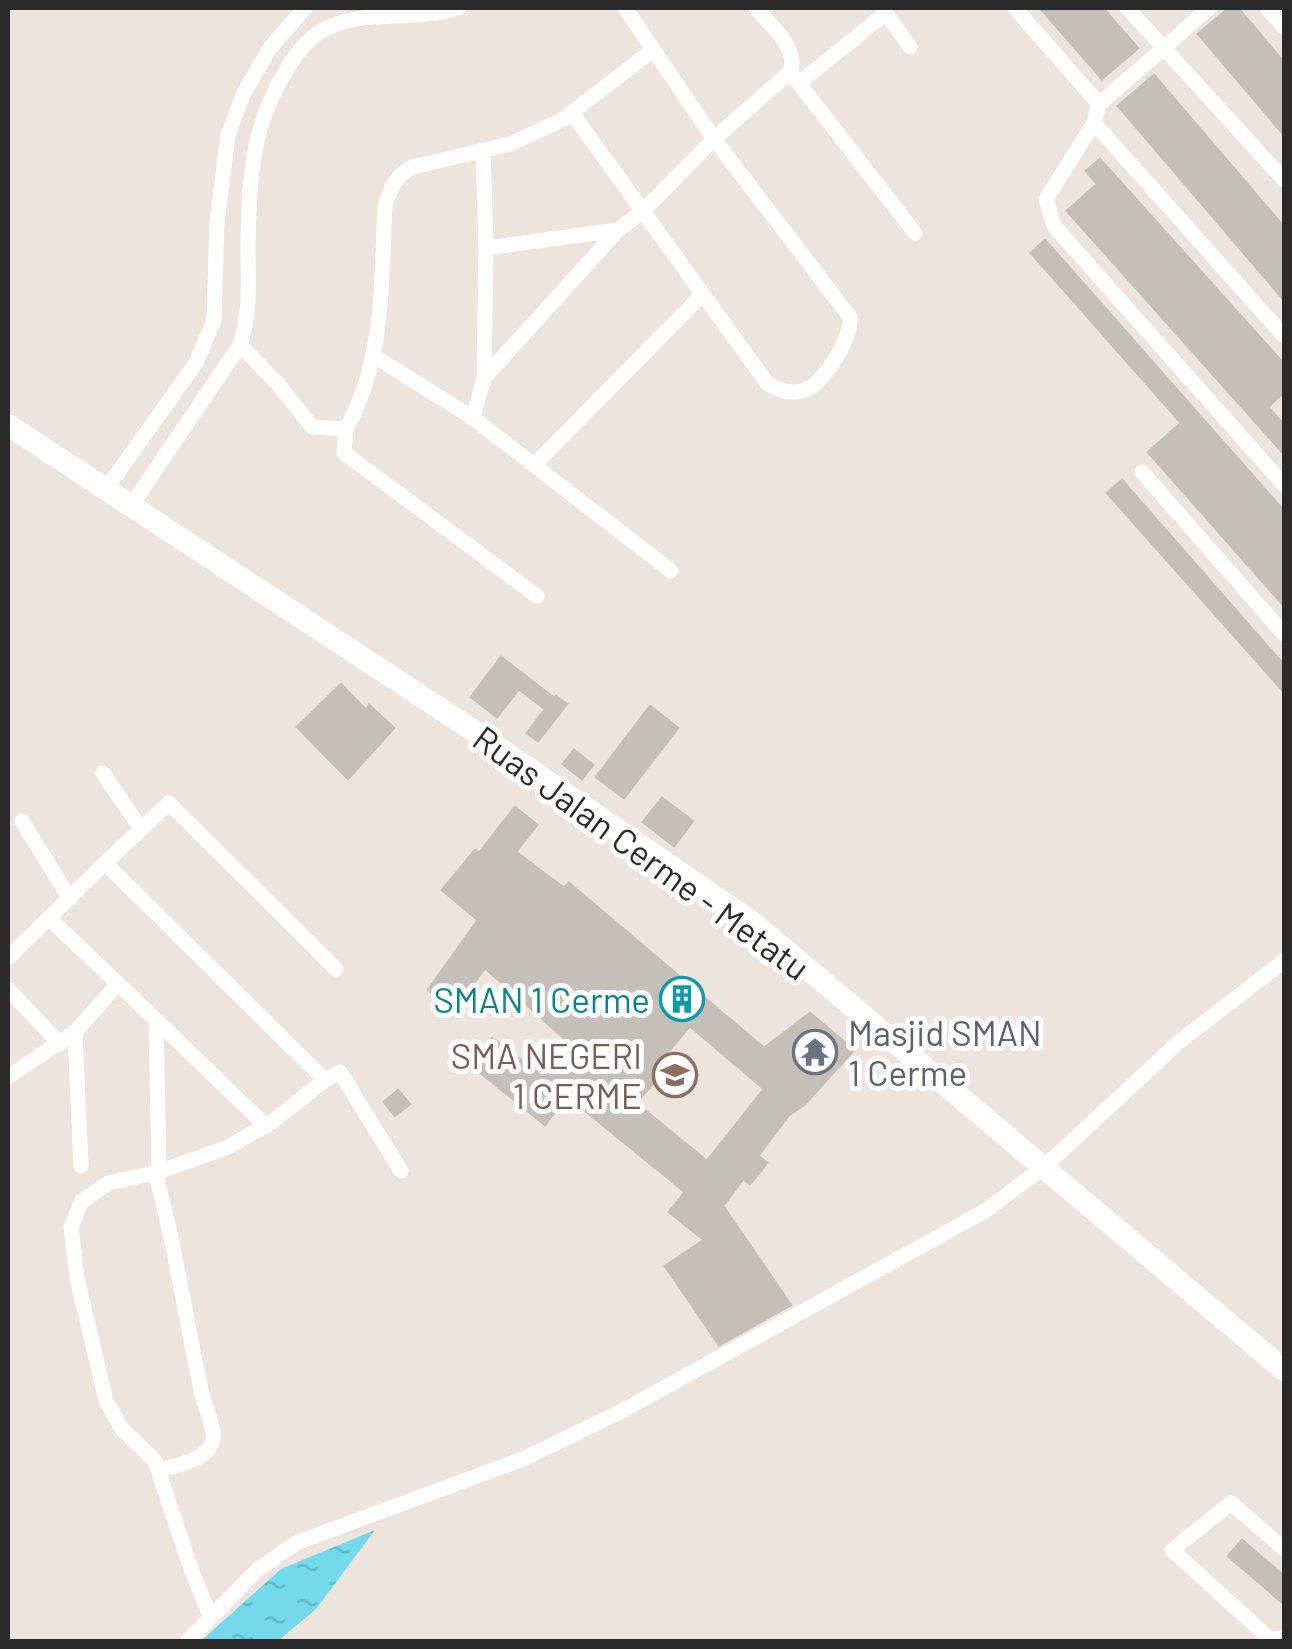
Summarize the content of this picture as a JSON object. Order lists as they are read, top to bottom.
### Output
{
  "streets": {
    "main road": ["Ruas Jalan Cerme - Metatu"]
  },
  "places": {
    "building": ["SMAN 1 Cerme"],
    "temple": ["Masjid SMAN 1 Cerme"],
    "school or university": ["SMA NEGERI 1 CERME"]
  }
}
